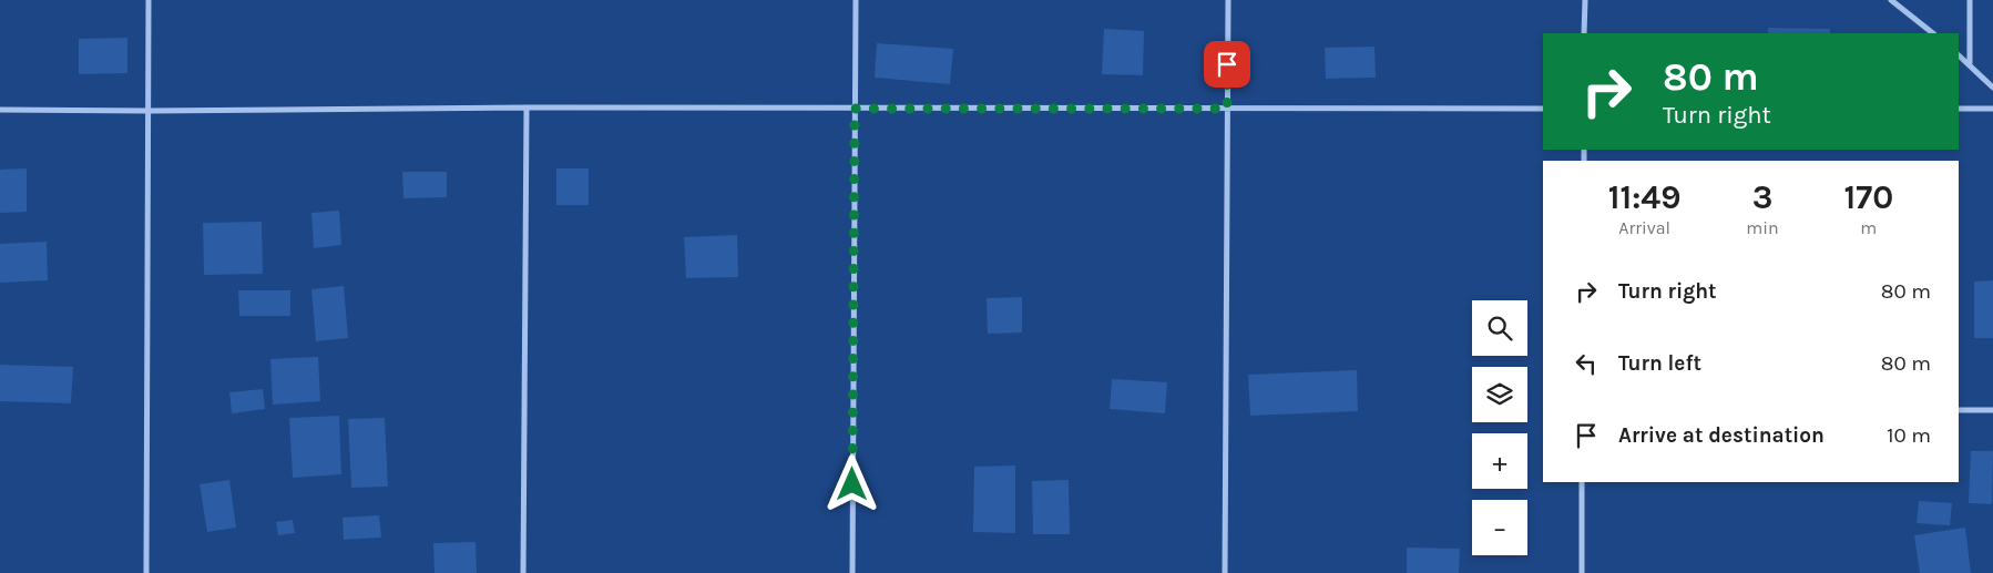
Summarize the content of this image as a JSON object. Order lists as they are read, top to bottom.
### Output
{
  "page": {
    "turn": ["80 m", "Turn right"],
    "eta": [
      "11:49",
      "Arrival",
      "3",
      "min",
      "170",
      "m"
    ],
    "list": [
      {
        "name": "Turn right",
        "value": "80 m"
      },
      {
        "name": "Turn left",
        "value": "80 m"
      },
      {
        "name": "Arrive at destination",
        "value": "10 m"
      }
    ],
    "map_buttons": ["+", "−"]
  }
}
